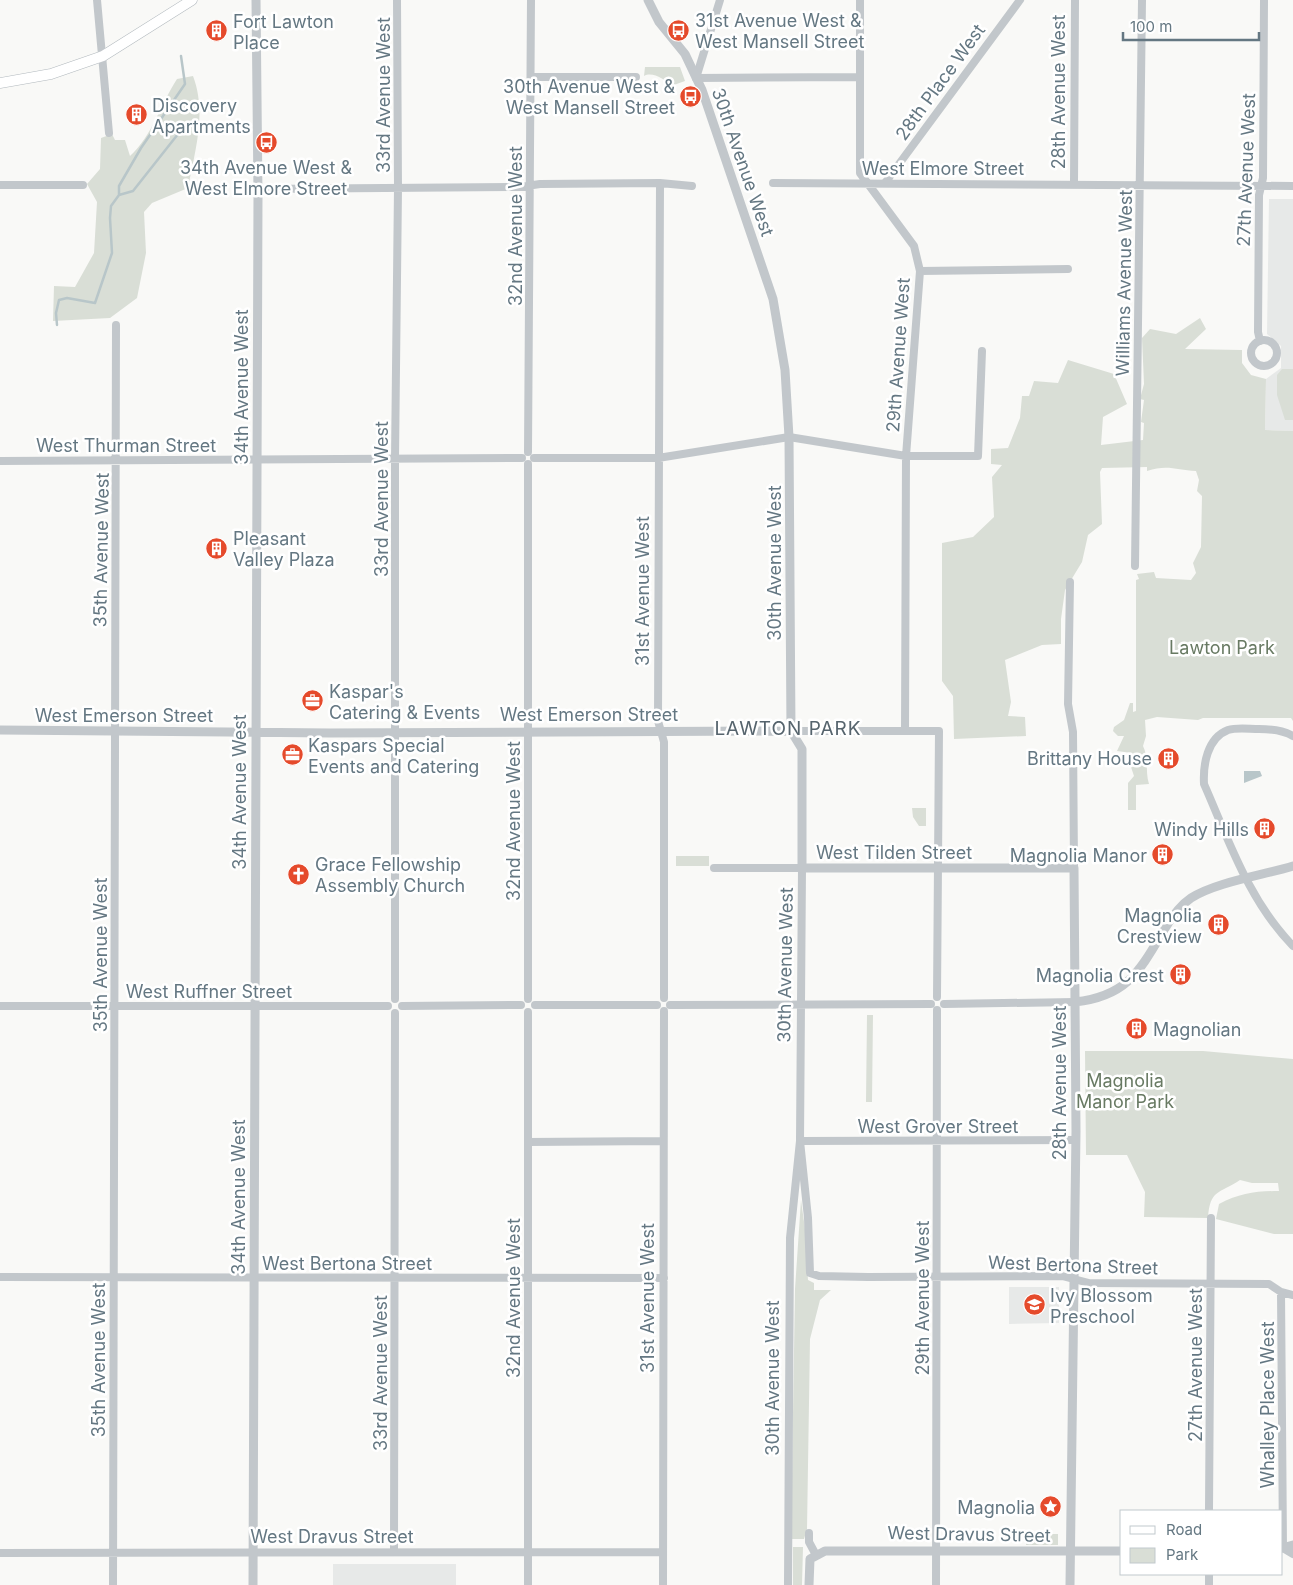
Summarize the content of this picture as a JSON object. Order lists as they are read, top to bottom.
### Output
{
  "streets": {
    "street": [
      "28th Place West",
      "28th Avenue West",
      "33rd Avenue West",
      "30th Avenue West",
      "West Elmore Street",
      "27th Avenue West",
      "32nd Avenue West",
      "Williams Avenue West",
      "29th Avenue West",
      "34th Avenue West",
      "West Thurman Street",
      "35th Avenue West",
      "31st Avenue West",
      "West Emerson Street",
      "West Tilden Street",
      "West Ruffner Street",
      "West Grover Street",
      "West Bertona Street",
      "Whalley Place West",
      "West Dravus Street"
    ]
  },
  "crossings": [
    ["28th Place West", "West Elmore Street"],
    ["28th Avenue West", "West Elmore Street"],
    ["28th Avenue West", "West Tilden Street"],
    ["28th Avenue West", "West Grover Street"],
    ["28th Avenue West", "West Bertona Street"],
    ["28th Avenue West", "West Dravus Street"],
    ["33rd Avenue West", "West Thurman Street"],
    ["33rd Avenue West", "West Emerson Street"],
    ["33rd Avenue West", "West Ruffner Street"],
    ["33rd Avenue West", "West Bertona Street"],
    ["33rd Avenue West", "West Dravus Street"],
    ["30th Avenue West", "West Thurman Street"],
    ["30th Avenue West", "West Emerson Street"],
    ["30th Avenue West", "West Tilden Street"],
    ["30th Avenue West", "West Grover Street"],
    ["30th Avenue West", "West Bertona Street"],
    ["West Elmore Street", "27th Avenue West"],
    ["West Elmore Street", "Williams Avenue West"],
    ["West Elmore Street", "29th Avenue West"],
    ["27th Avenue West", "West Bertona Street"],
    ["32nd Avenue West", "West Thurman Street"],
    ["32nd Avenue West", "West Emerson Street"],
    ["32nd Avenue West", "West Bertona Street"],
    ["32nd Avenue West", "West Dravus Street"],
    ["29th Avenue West", "West Thurman Street"],
    ["29th Avenue West", "West Emerson Street"],
    ["29th Avenue West", "West Grover Street"],
    ["29th Avenue West", "West Bertona Street"],
    ["29th Avenue West", "West Dravus Street"],
    ["34th Avenue West", "West Thurman Street"],
    ["34th Avenue West", "West Emerson Street"],
    ["34th Avenue West", "West Ruffner Street"],
    ["34th Avenue West", "West Bertona Street"],
    ["34th Avenue West", "West Dravus Street"],
    ["West Thurman Street", "35th Avenue West"],
    ["West Thurman Street", "31st Avenue West"],
    ["35th Avenue West", "West Emerson Street"],
    ["35th Avenue West", "West Ruffner Street"],
    ["35th Avenue West", "West Bertona Street"],
    ["35th Avenue West", "West Dravus Street"],
    ["31st Avenue West", "West Emerson Street"],
    ["31st Avenue West", "West Bertona Street"],
    ["31st Avenue West", "West Dravus Street"],
    ["West Emerson Street", "West Tilden Street"],
    ["West Bertona Street", "Whalley Place West"]
  ],
  "districts": ["LAWTON PARK"],
  "parks": ["Lawton Park", "Magnolia Manor Park"],
  "places": {
    "bus stop": ["31st Avenue West & West Mansell Street", "30th Avenue West & West Mansell Street", "34th Avenue West & West Elmore Street"],
    "building": [
      "Fort Lawton Place",
      "Discovery Apartments",
      "Pleasant Valley Plaza",
      "Brittany House",
      "Windy Hills",
      "Magnolia Manor",
      "Magnolia Crestview",
      "Magnolia Crest",
      "Magnolian"
    ],
    "office": ["Kaspar's Catering & Events", "Kaspars Special Events and Catering"],
    "church": ["Grace Fellowship Assembly Church"],
    "school or university": ["Ivy Blossom Preschool"],
    "place": ["Magnolia"]
  },
  "legend": ["Road", "Park"],
  "scale_bar": "100 m"
}
